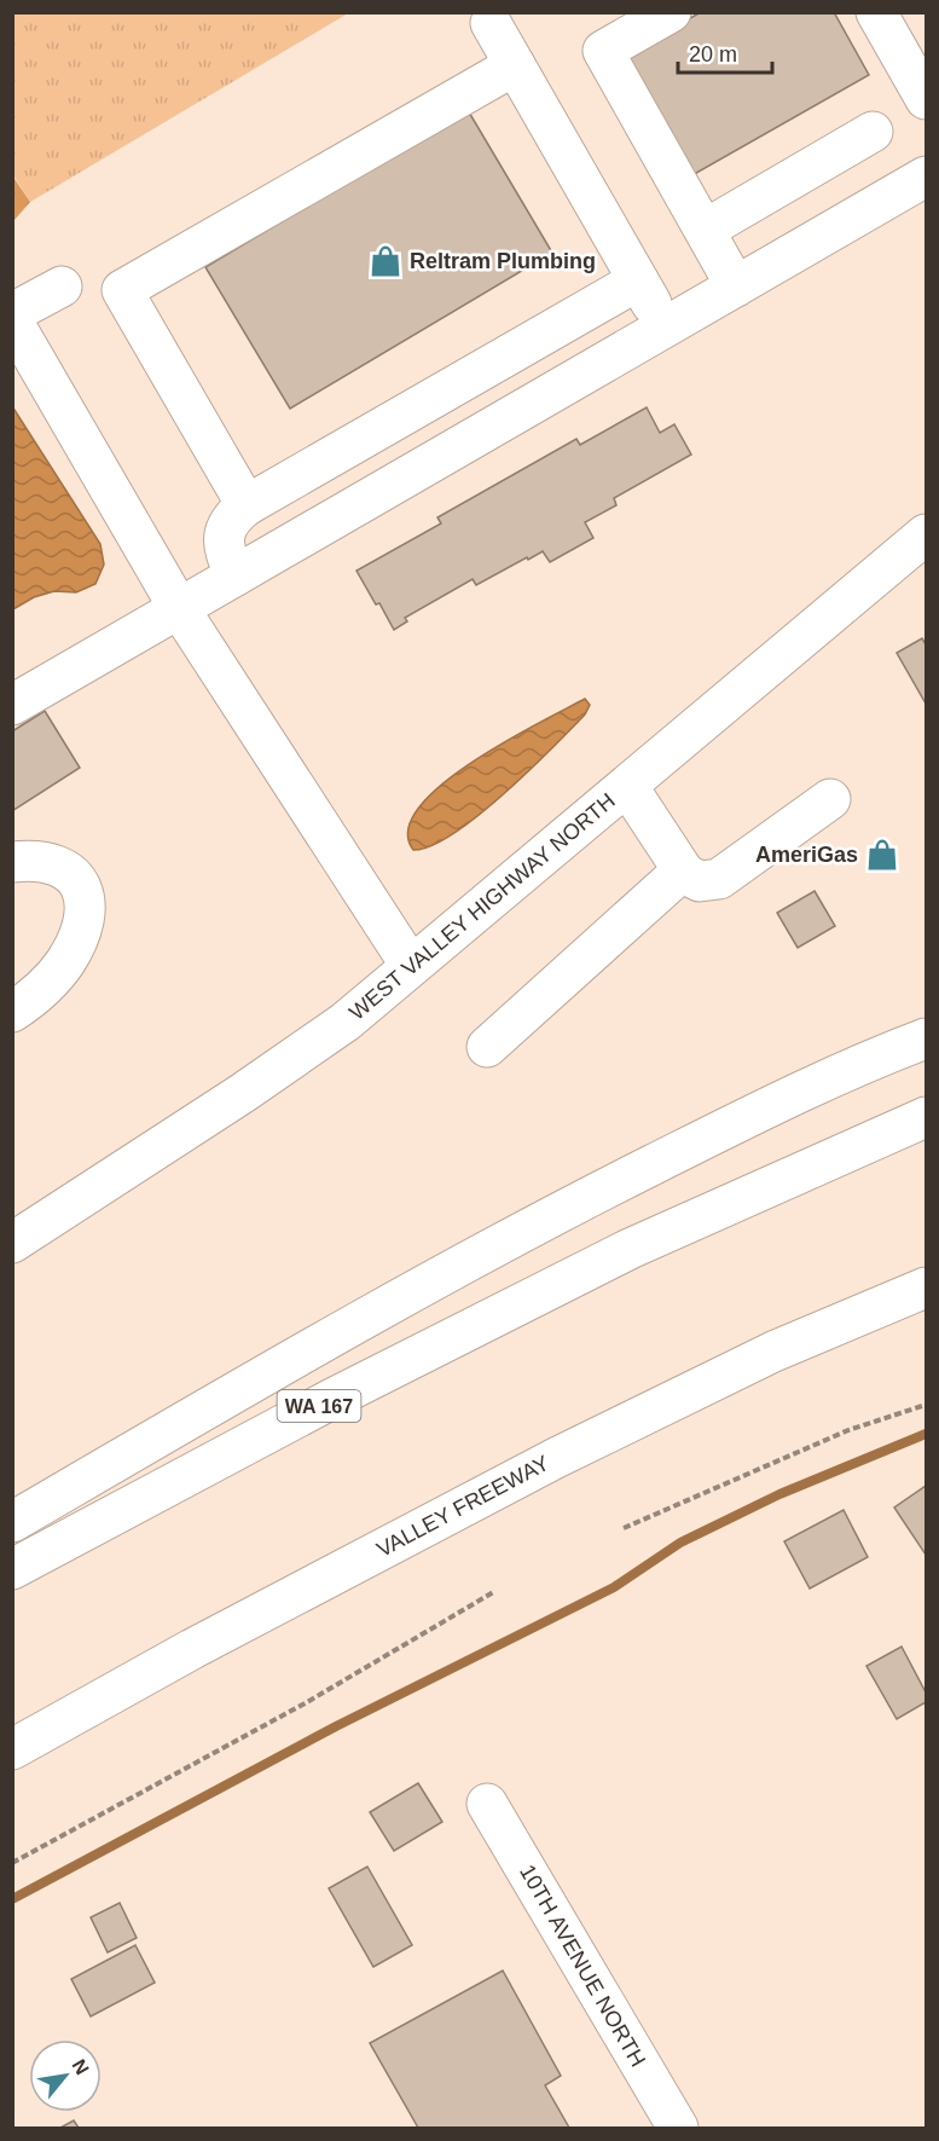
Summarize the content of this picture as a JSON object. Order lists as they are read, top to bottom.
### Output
{
  "streets": {
    "main road": [
      "WEST VALLEY HIGHWAY NORTH",
      "WA 167",
      "VALLEY FREEWAY",
      "10TH AVENUE NORTH"
    ]
  },
  "places": {
    "shop": ["Reltram Plumbing", "AmeriGas"]
  },
  "scale_bar": "20 m",
  "north": "top right"
}
